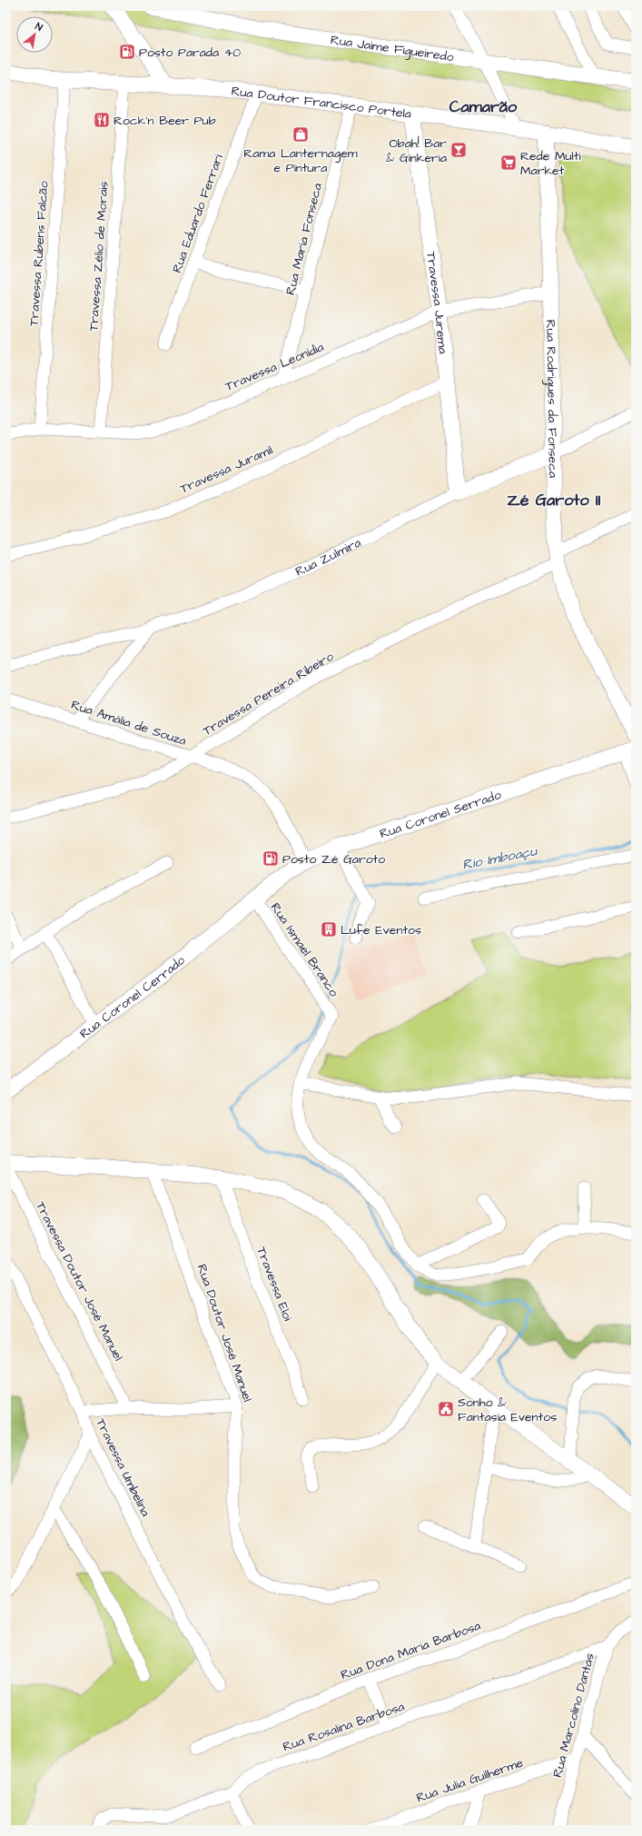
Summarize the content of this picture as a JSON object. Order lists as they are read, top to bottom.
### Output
{
  "streets": {
    "main road": [
      "Rua Jaime Figueiredo",
      "Rua Doutor Francisco Portela",
      "Travessa Jurema",
      "Rua Rodrigues da Fonseca",
      "Rua Zulmira",
      "Rua Coronel Serrado",
      "Rua Coronel Cerrado"
    ],
    "street": [
      "Rua Eduardo Ferrari",
      "Rua Maria Fonseca",
      "Travessa Rubens Falcão",
      "Travessa Zélio de Morais",
      "Travessa Leonídia",
      "Travessa Juramil",
      "Travessa Pereira Ribeiro",
      "Rua Amália de Souza",
      "Rua Ismael Branco",
      "Travessa Doutor José Manuel",
      "Travessa Eloi",
      "Rua Doutor José Manuel",
      "Travessa Umbelina",
      "Rua Dona Maria Barbosa",
      "Rua Marcolino Dantas",
      "Rua Rosalina Barbosa",
      "Rua Julia Guilherme"
    ]
  },
  "crossings": [
    ["Rua Doutor Francisco Portela", "Rua Eduardo Ferrari"],
    ["Rua Doutor Francisco Portela", "Rua Maria Fonseca"],
    ["Rua Doutor Francisco Portela", "Travessa Rubens Falcão"],
    ["Rua Doutor Francisco Portela", "Travessa Zélio de Morais"],
    ["Rua Doutor Francisco Portela", "Travessa Jurema"],
    ["Rua Doutor Francisco Portela", "Rua Rodrigues da Fonseca"],
    ["Rua Maria Fonseca", "Travessa Leonídia"],
    ["Travessa Rubens Falcão", "Travessa Leonídia"],
    ["Travessa Zélio de Morais", "Travessa Leonídia"],
    ["Travessa Jurema", "Travessa Leonídia"],
    ["Travessa Jurema", "Travessa Juramil"],
    ["Travessa Jurema", "Rua Zulmira"],
    ["Travessa Leonídia", "Rua Rodrigues da Fonseca"],
    ["Rua Rodrigues da Fonseca", "Rua Zulmira"],
    ["Rua Rodrigues da Fonseca", "Travessa Pereira Ribeiro"],
    ["Travessa Pereira Ribeiro", "Rua Amália de Souza"],
    ["Rua Amália de Souza", "Rua Coronel Serrado"],
    ["Rua Coronel Serrado", "Rua Ismael Branco"],
    ["Rua Coronel Serrado", "Rua Coronel Cerrado"],
    ["Rua Ismael Branco", "Rua Coronel Cerrado"],
    ["Rua Marcolino Dantas", "Rua Rosalina Barbosa"],
    ["Rua Marcolino Dantas", "Rua Julia Guilherme"]
  ],
  "districts": ["Camarão", "Zé Garoto II"],
  "water": ["Rio Imboaçu"],
  "places": {
    "fuel station": ["Posto Parada 40", "Posto Zé Garoto"],
    "restaurant": ["Rock'n Beer Pub"],
    "shop": ["Rama Lanternagem e Pintura"],
    "bar": ["Obah! Bar & Ginkeria"],
    "supermarket": ["Rede Multi Market"],
    "building": ["Lufe Eventos"],
    "public building": ["Sonho & Fantasia Eventos"]
  },
  "north": "top right"
}
